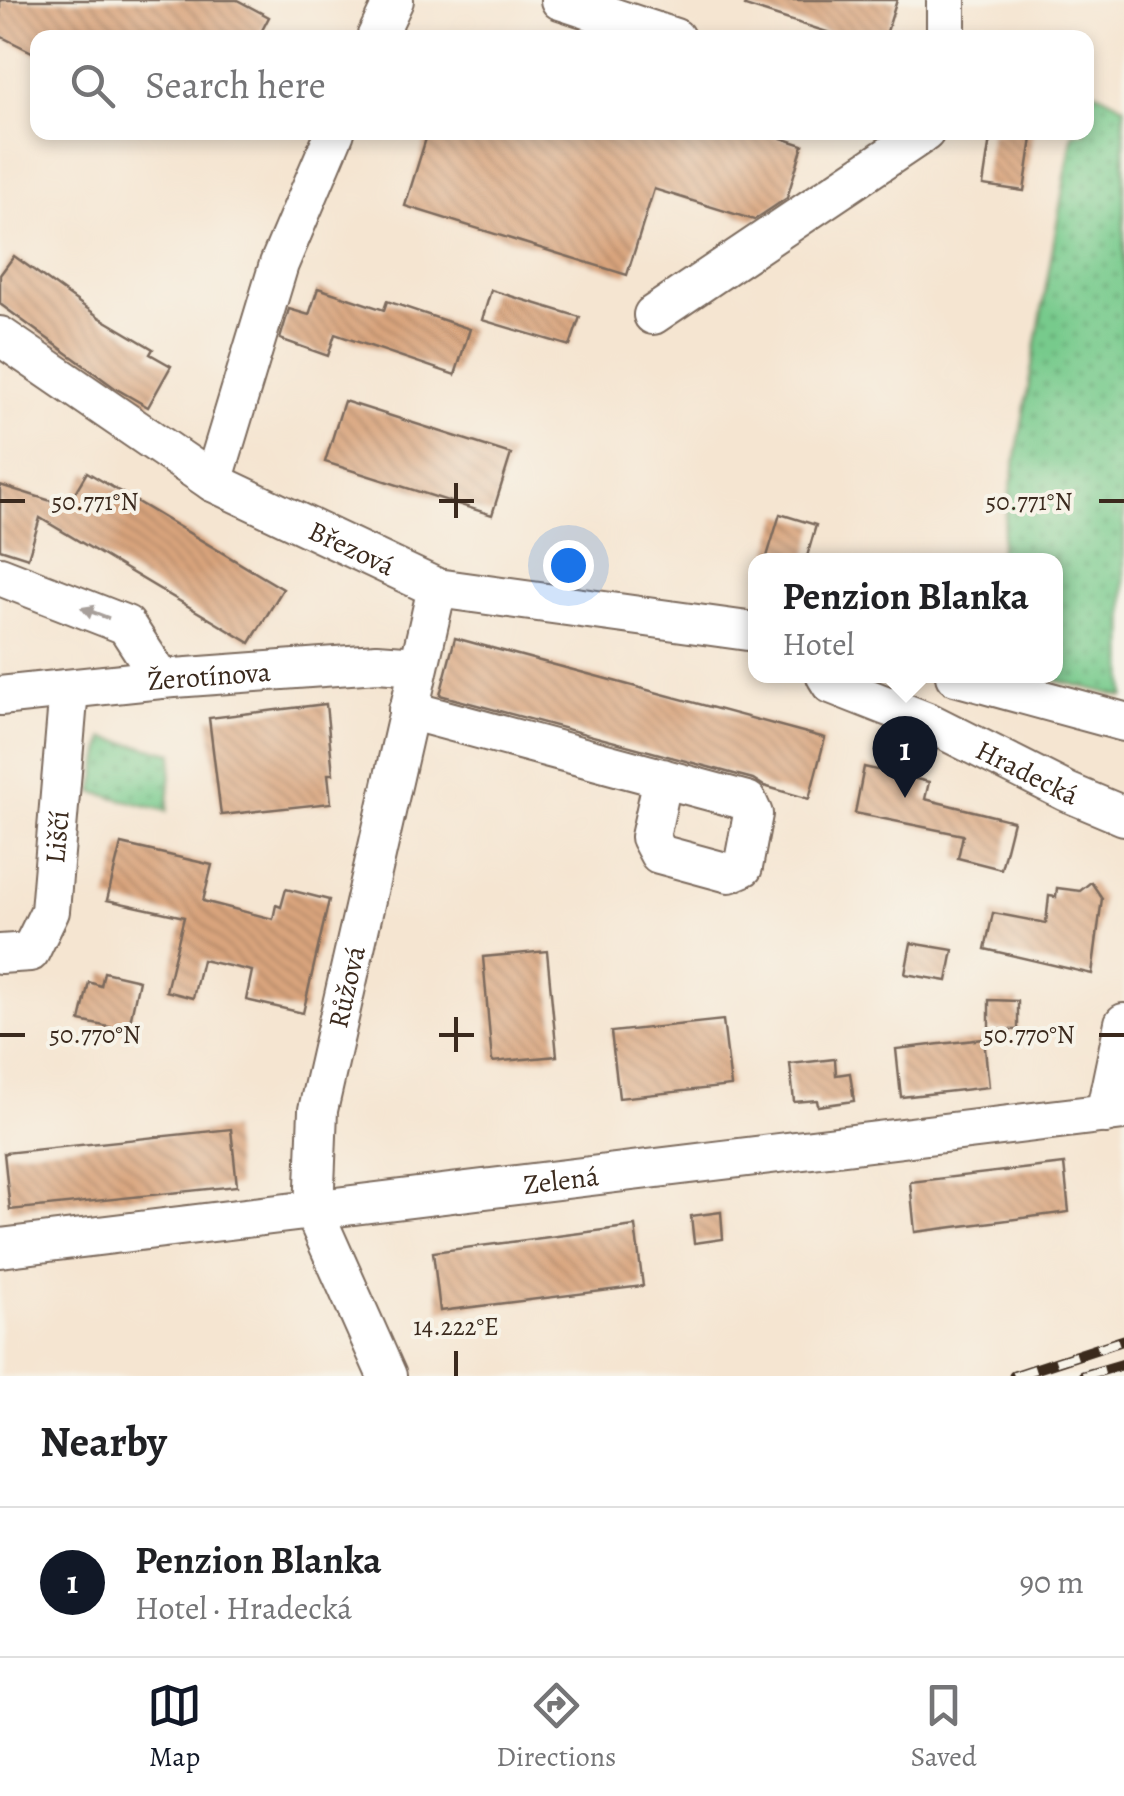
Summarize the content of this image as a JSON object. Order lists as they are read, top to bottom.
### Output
{
  "streets": {
    "street": [
      "Březová",
      "Žerotínova",
      "Hradecká",
      "Liščí",
      "Růžová",
      "Zelená"
    ]
  },
  "crossings": [
    ["Březová", "Růžová"],
    ["Žerotínova", "Liščí"],
    ["Žerotínova", "Růžová"],
    ["Růžová", "Zelená"]
  ],
  "page": {
    "search": "Search here",
    "popup": ["Penzion Blanka", "Hotel"],
    "pins": "1",
    "heading": "Nearby",
    "list": [
      {
        "mark": "1",
        "name": "Penzion Blanka",
        "note": "Hotel · Hradecká",
        "value": "90 m"
      }
    ],
    "nav": ["Map", "Directions", "Saved"]
  },
  "coordinates": ["50.771°N", "50.770°N", "14.222°E"]
}
